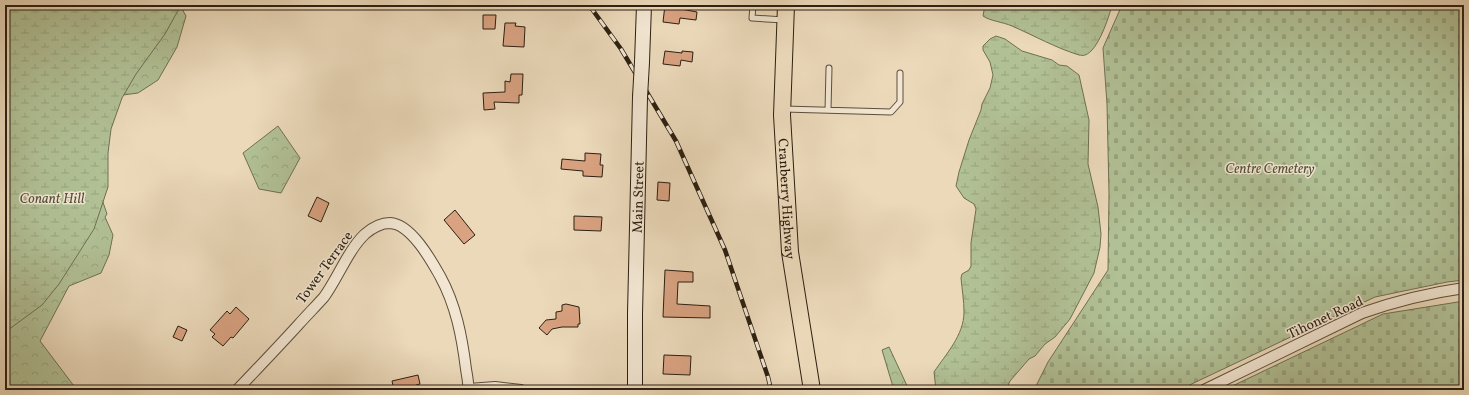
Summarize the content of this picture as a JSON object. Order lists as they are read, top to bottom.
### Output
{
  "streets": {
    "main road": ["Main Street", "Cranberry Highway"],
    "street": ["Tower Terrace", "Tihonet Road"]
  },
  "parks": ["Centre Cemetery", "Conant Hill"]
}
